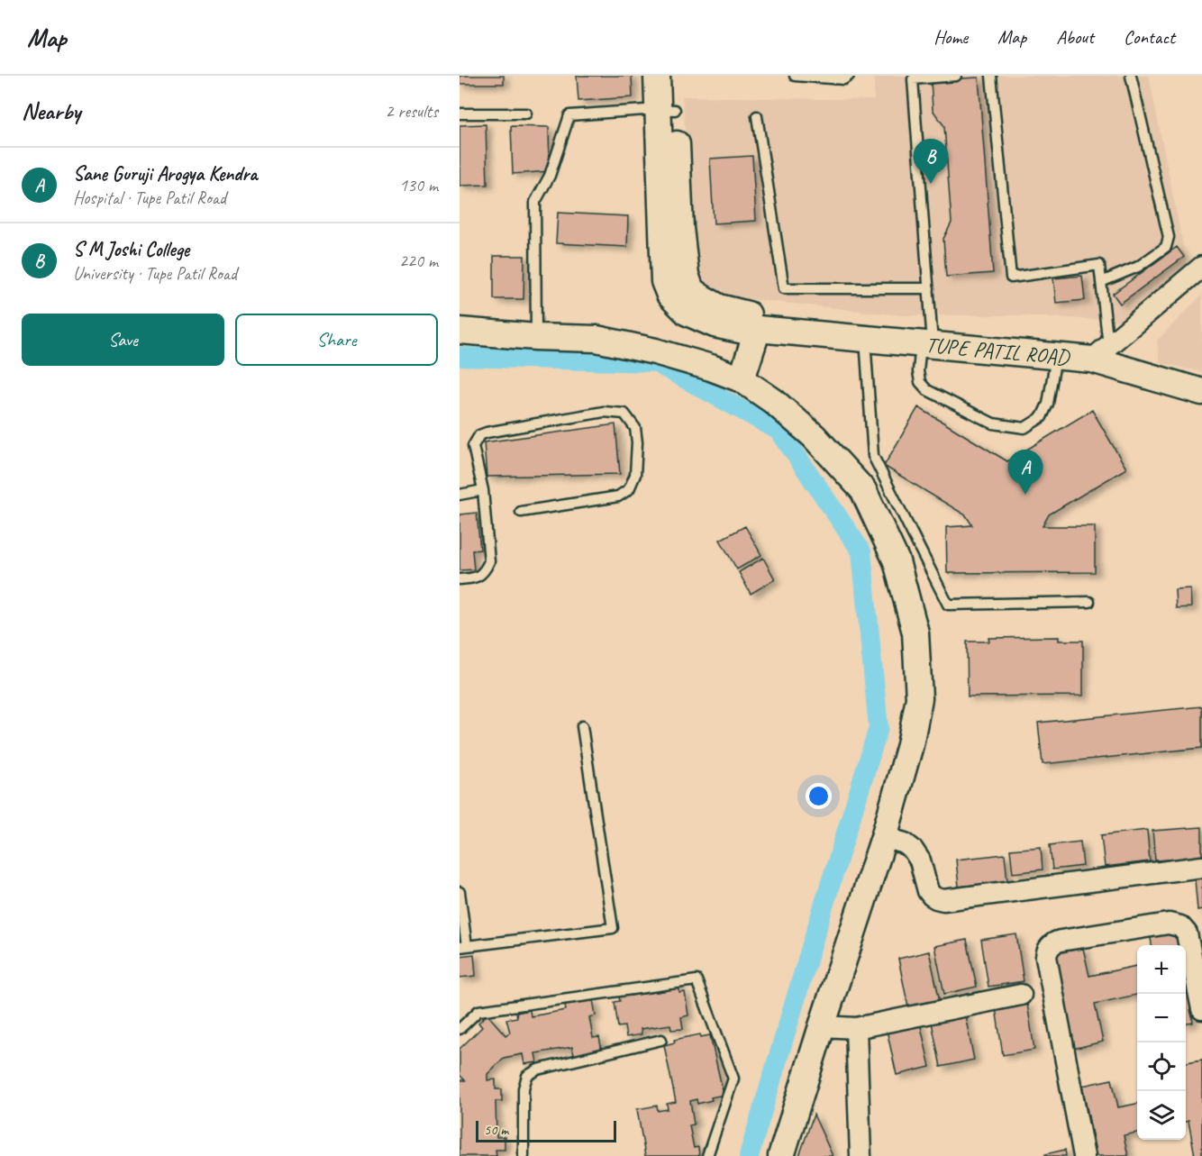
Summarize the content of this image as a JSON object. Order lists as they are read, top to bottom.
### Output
{
  "streets": {
    "street": ["TUPE PATIL ROAD"]
  },
  "scale_bar": "50 m",
  "page": {
    "header": "Map",
    "nav": [
      "Home",
      "Map",
      "About",
      "Contact"
    ],
    "heading": ["Nearby", "2 results"],
    "pins": ["B", "A"],
    "list": [
      {
        "mark": "A",
        "name": "Sane Guruji Arogya Kendra",
        "note": "Hospital · Tupe Patil Road",
        "value": "130 m"
      },
      {
        "mark": "B",
        "name": "S M Joshi College",
        "note": "University · Tupe Patil Road",
        "value": "220 m"
      }
    ],
    "buttons": ["Save", "Share"],
    "map_buttons": ["+", "−"],
    "scale": "50 m"
  }
}
